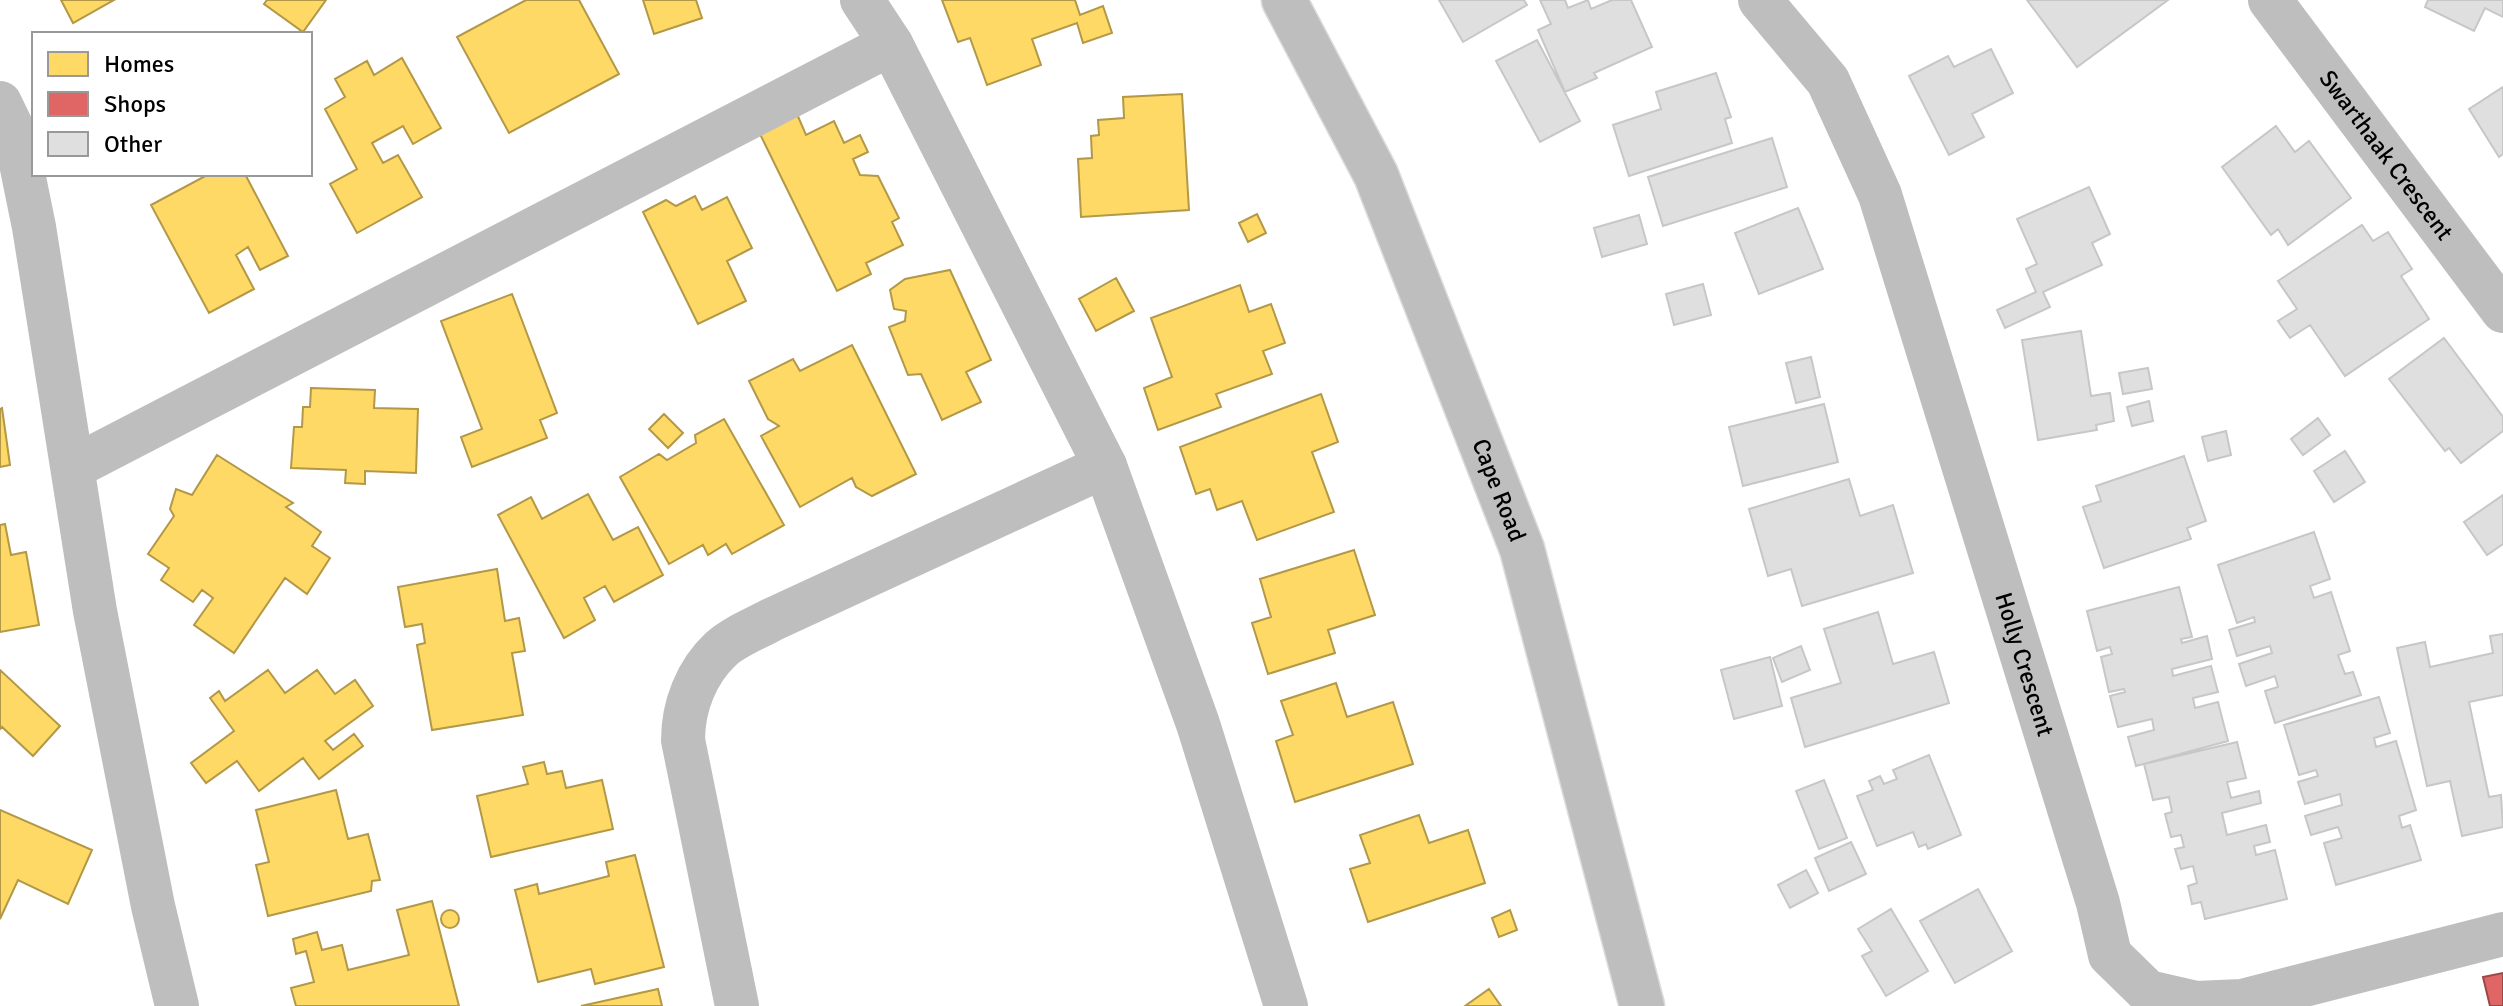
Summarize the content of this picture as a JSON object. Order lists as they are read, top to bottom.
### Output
{
  "streets": {
    "street": ["Swarthaak Crescent", "Cape Road", "Holly Crescent"]
  },
  "legend": ["Homes", "Shops", "Other"]
}
